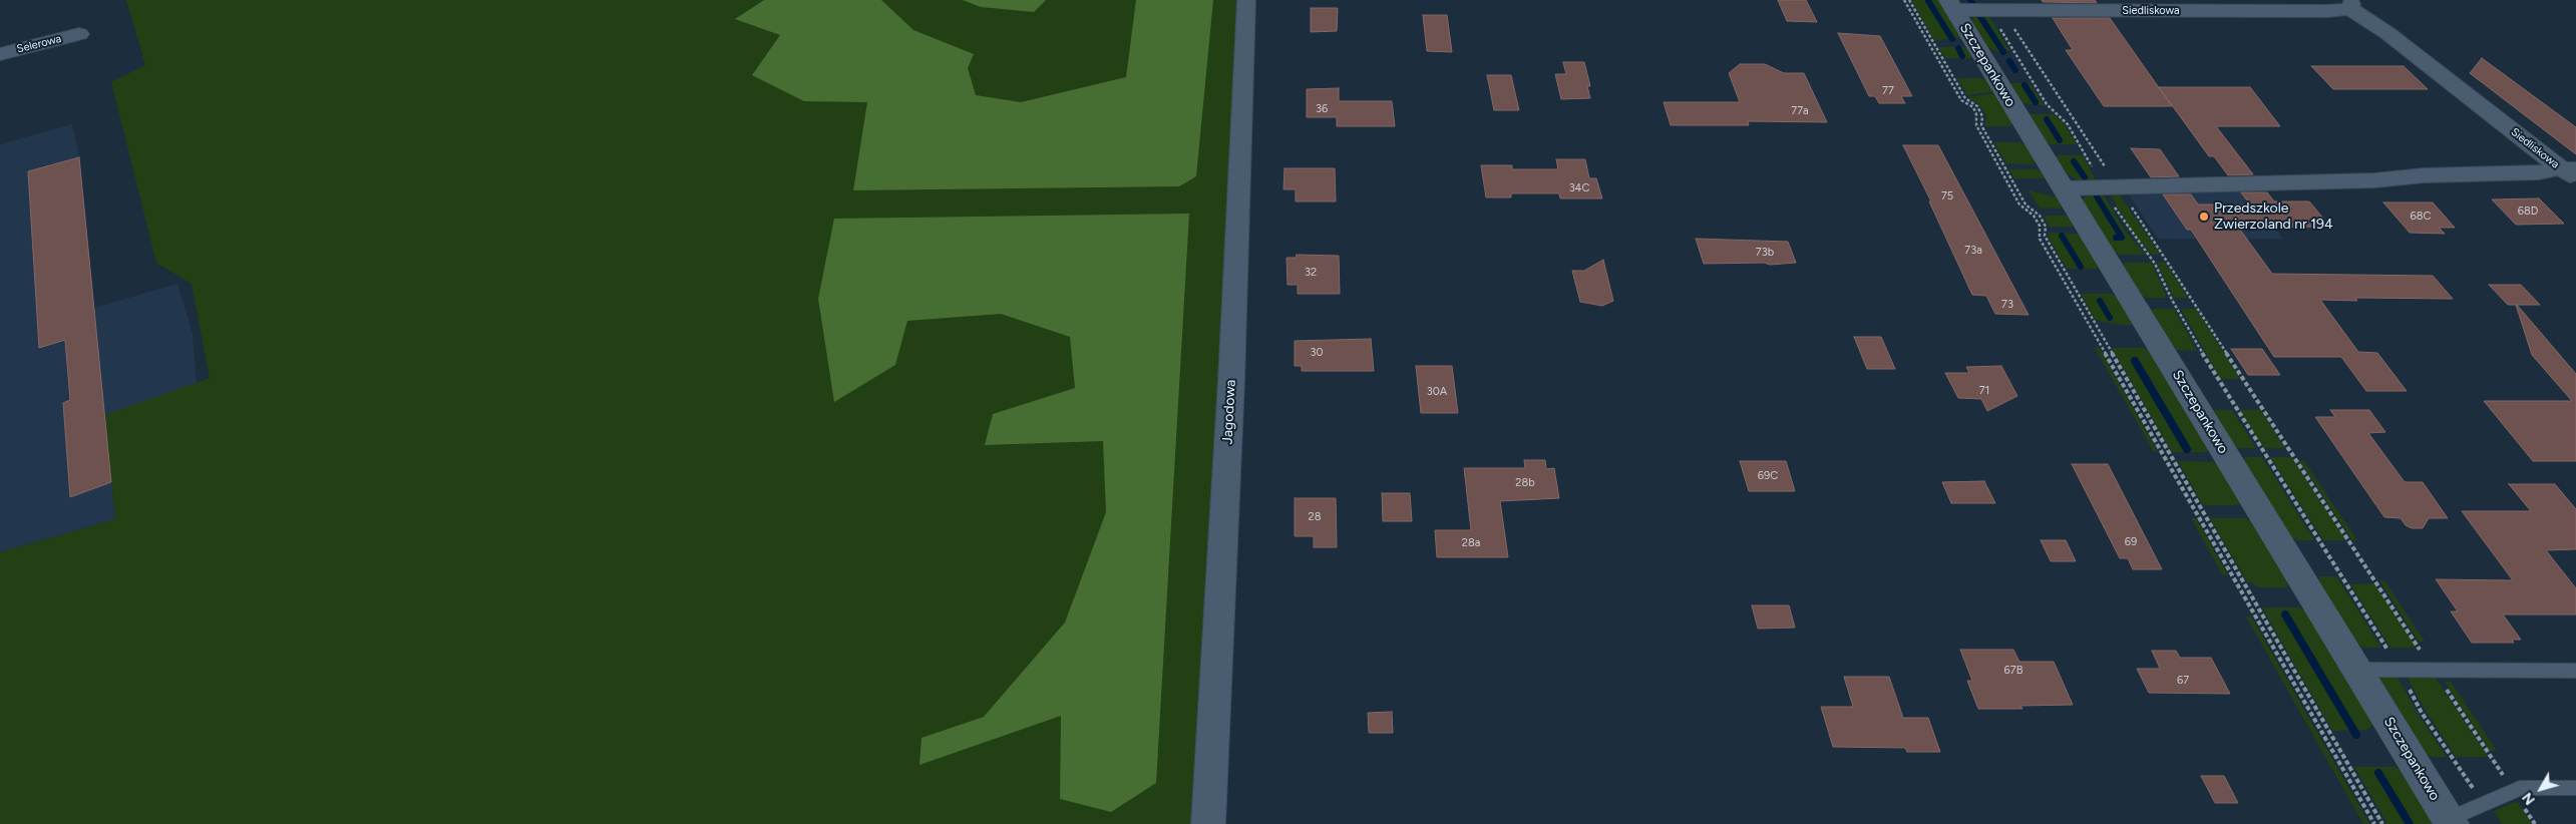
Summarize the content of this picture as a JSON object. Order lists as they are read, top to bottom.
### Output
{
  "streets": {
    "street": [
      "Siedliskowa",
      "Selerowa",
      "Szczepankowo",
      "Jagodowa"
    ]
  },
  "crossings": [
    ["Siedliskowa", "Szczepankowo"]
  ],
  "places": ["Przedszkole Zwierzoland nr 194"],
  "house_numbers": [
    "77",
    "36",
    "77a",
    "34C",
    "75",
    "68D",
    "68C",
    "73a",
    "73b",
    "32",
    "73",
    "30",
    "71",
    "30A",
    "69C",
    "28b",
    "28",
    "69",
    "28a",
    "67B",
    "67"
  ],
  "north": "bottom left"
}
